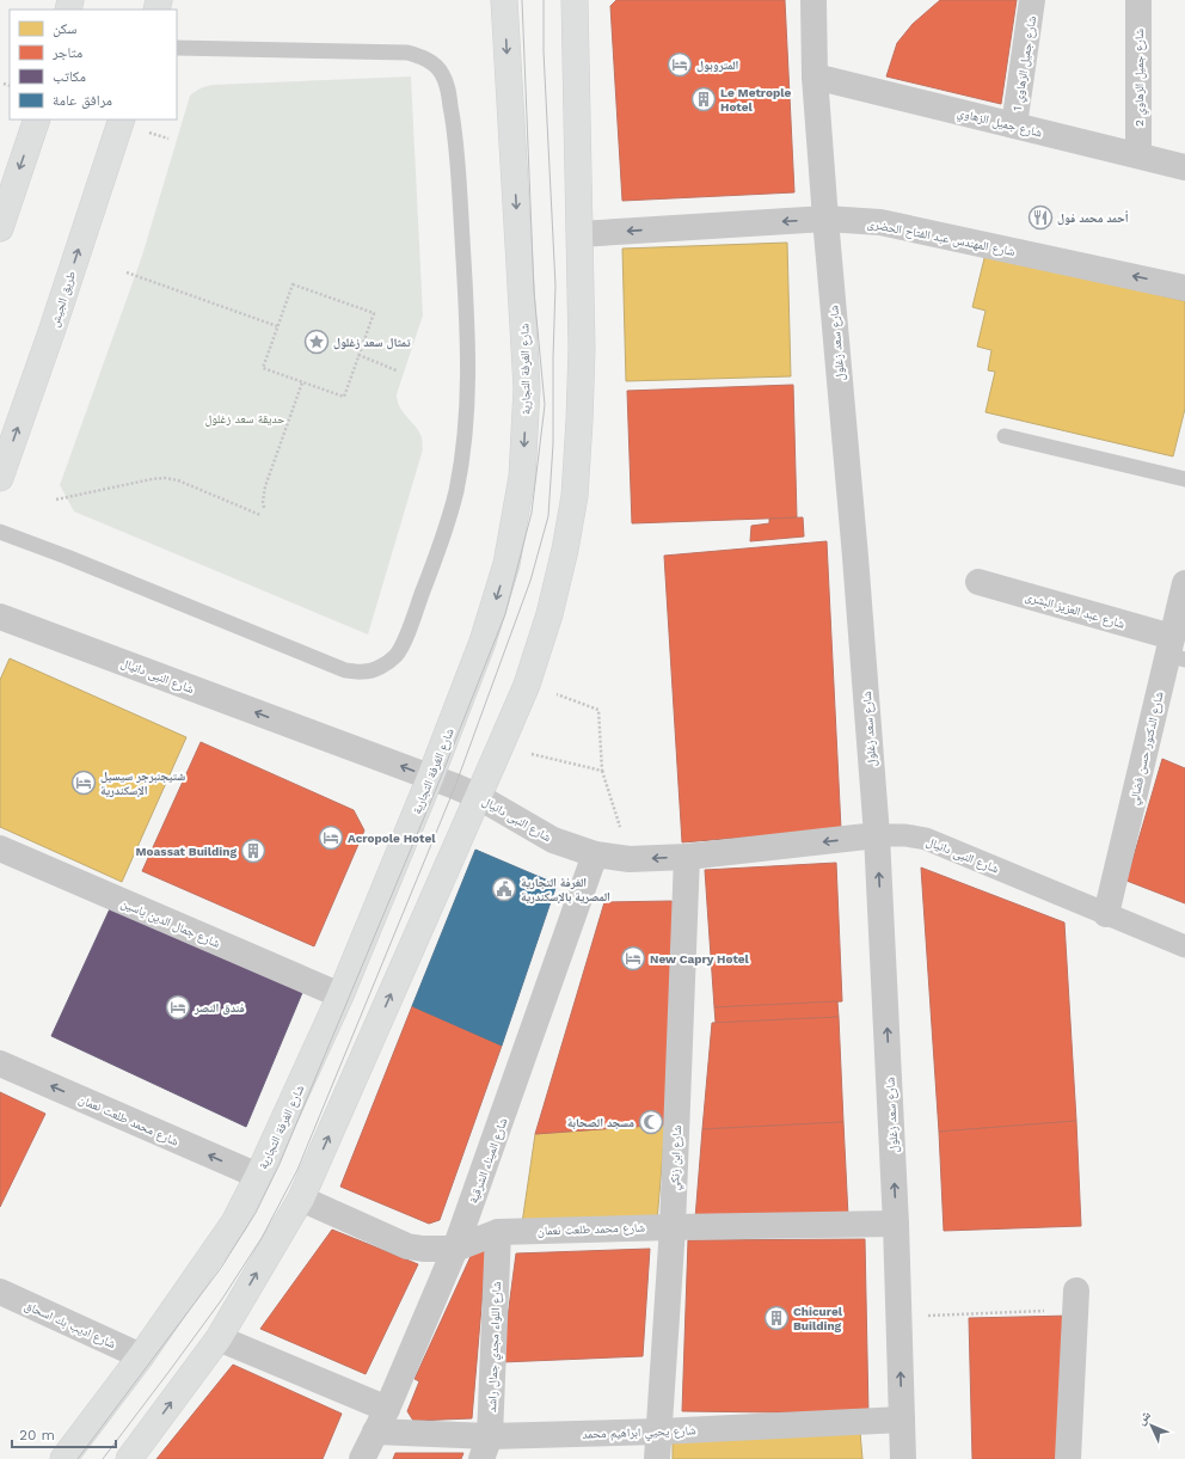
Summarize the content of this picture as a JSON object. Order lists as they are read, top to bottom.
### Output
{
  "streets": {
    "main road": ["طريق الجيش", "شارع الغرفة التجارية"],
    "street": [
      "شارع جميل الزهاوي 1",
      "شارع جميل الزهاوي 2",
      "شارع جميل الزهاوي",
      "شارع المهندس عبد الفتاح الحضرى",
      "شارع سعد زغلول",
      "شارع عبد العزيز البشرى",
      "شارع النبى دانيال",
      "شارع الدكتور حسن فضالي",
      "شارع جمال الدين ياسين",
      "شارع محمد طلعت نعمان",
      "شارع ابن زنكي",
      "شارع الميناء الشرقية",
      "شارع اديب بك اسحاق",
      "شارع اللواء مجدي جمال راشد",
      "شارع يحيي ابراهيم محمد"
    ]
  },
  "crossings": [
    ["شارع جميل الزهاوي 1", "شارع جميل الزهاوي"],
    ["شارع جميل الزهاوي 2", "شارع جميل الزهاوي"],
    ["شارع جميل الزهاوي", "شارع سعد زغلول"],
    ["شارع المهندس عبد الفتاح الحضرى", "شارع سعد زغلول"],
    ["شارع سعد زغلول", "شارع النبى دانيال"],
    ["شارع سعد زغلول", "شارع محمد طلعت نعمان"],
    ["شارع سعد زغلول", "شارع يحيي ابراهيم محمد"],
    ["شارع الغرفة التجارية", "شارع النبى دانيال"],
    ["شارع الغرفة التجارية", "شارع جمال الدين ياسين"],
    ["شارع الغرفة التجارية", "شارع محمد طلعت نعمان"],
    ["شارع الغرفة التجارية", "شارع اديب بك اسحاق"],
    ["شارع عبد العزيز البشرى", "شارع الدكتور حسن فضالي"],
    ["شارع النبى دانيال", "شارع الدكتور حسن فضالي"],
    ["شارع النبى دانيال", "شارع ابن زنكي"],
    ["شارع النبى دانيال", "شارع الميناء الشرقية"],
    ["شارع محمد طلعت نعمان", "شارع ابن زنكي"],
    ["شارع محمد طلعت نعمان", "شارع الميناء الشرقية"],
    ["شارع محمد طلعت نعمان", "شارع اللواء مجدي جمال راشد"],
    ["شارع ابن زنكي", "شارع يحيي ابراهيم محمد"],
    ["شارع الميناء الشرقية", "شارع يحيي ابراهيم محمد"],
    ["شارع اللواء مجدي جمال راشد", "شارع يحيي ابراهيم محمد"]
  ],
  "one_way": ["شارع المهندس عبد الفتاح الحضرى", "شارع النبى دانيال"],
  "parks": ["حديقة سعد زغلول"],
  "places": {
    "hotel": [
      "المتروبول",
      "شتيجنبرجر سيسيل الإسكندرية",
      "Acropole Hotel",
      "New Capry Hotel",
      "فندق النصر"
    ],
    "building": ["Le Metrople Hotel", "Moassat Building", "Chicurel Building"],
    "restaurant": ["أحمد محمد فول"],
    "place": ["تمثال سعد زغلول"],
    "public building": ["الغرفة التجارية المصرية بالإسكندرية"],
    "mosque": ["مسجد الصحابة"]
  },
  "legend": [
    "سكن",
    "متاجر",
    "مكاتب",
    "مرافق عامة"
  ],
  "scale_bar": "20 m",
  "north": "top left"
}
